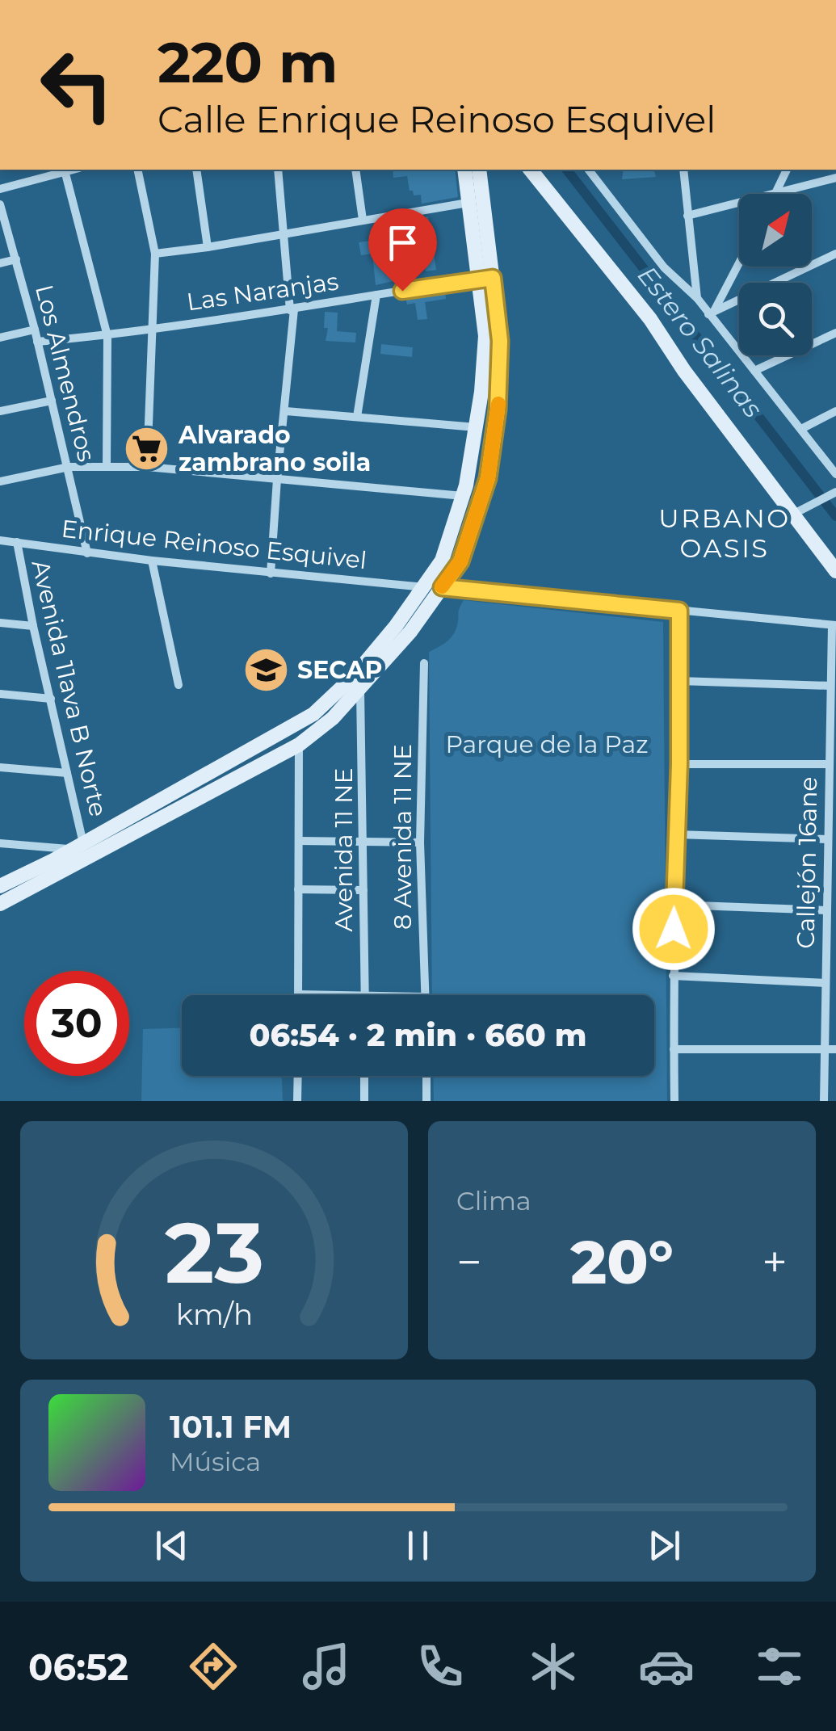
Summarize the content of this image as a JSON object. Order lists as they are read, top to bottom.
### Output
{
  "streets": {
    "street": [
      "Las Naranjas",
      "Los Almendros",
      "Enrique Reinoso Esquivel",
      "Avenida 11ava B Norte",
      "8 Avenida 11 NE",
      "Avenida 11 NE",
      "Callejón 16ane"
    ]
  },
  "crossings": [
    ["Las Naranjas", "Los Almendros"],
    ["Los Almendros", "Enrique Reinoso Esquivel"],
    ["Enrique Reinoso Esquivel", "Avenida 11ava B Norte"],
    ["Enrique Reinoso Esquivel", "Callejón 16ane"]
  ],
  "districts": ["URBANO OASIS"],
  "water": ["Estero Salinas"],
  "parks": ["Parque de la Paz"],
  "places": {
    "supermarket": ["Alvarado zambrano soila"],
    "school or university": ["SECAP"]
  },
  "north": "top right",
  "page": {
    "turn": ["220 m", "Calle Enrique Reinoso Esquivel"],
    "limit": "30",
    "trip": "06:54 · 2 min · 660 m",
    "tile": "Clima",
    "heat": ["−", "20°", "+"],
    "song": ["101.1 FM", "Música"],
    "tabs": "06:52",
    "gauge": ["23", "km/h"]
  }
}
